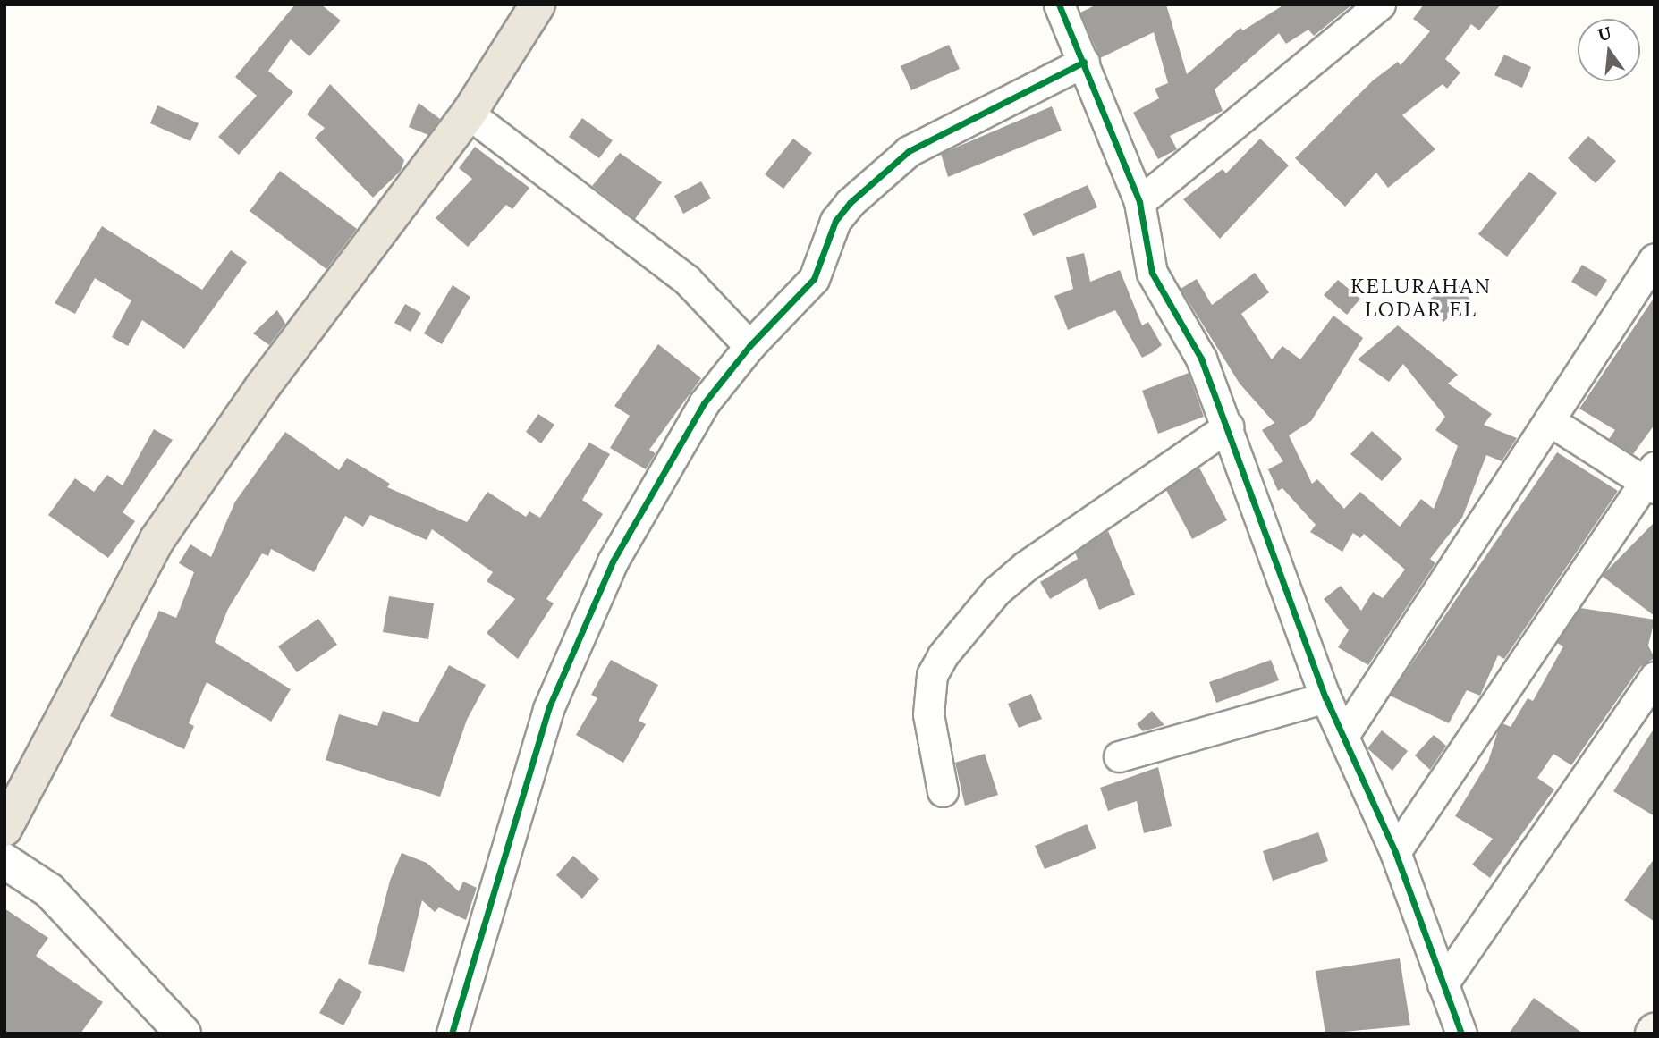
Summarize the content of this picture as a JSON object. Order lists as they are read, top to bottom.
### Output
{
  "districts": ["KELURAHAN LODAR EL"],
  "north": "top"
}
